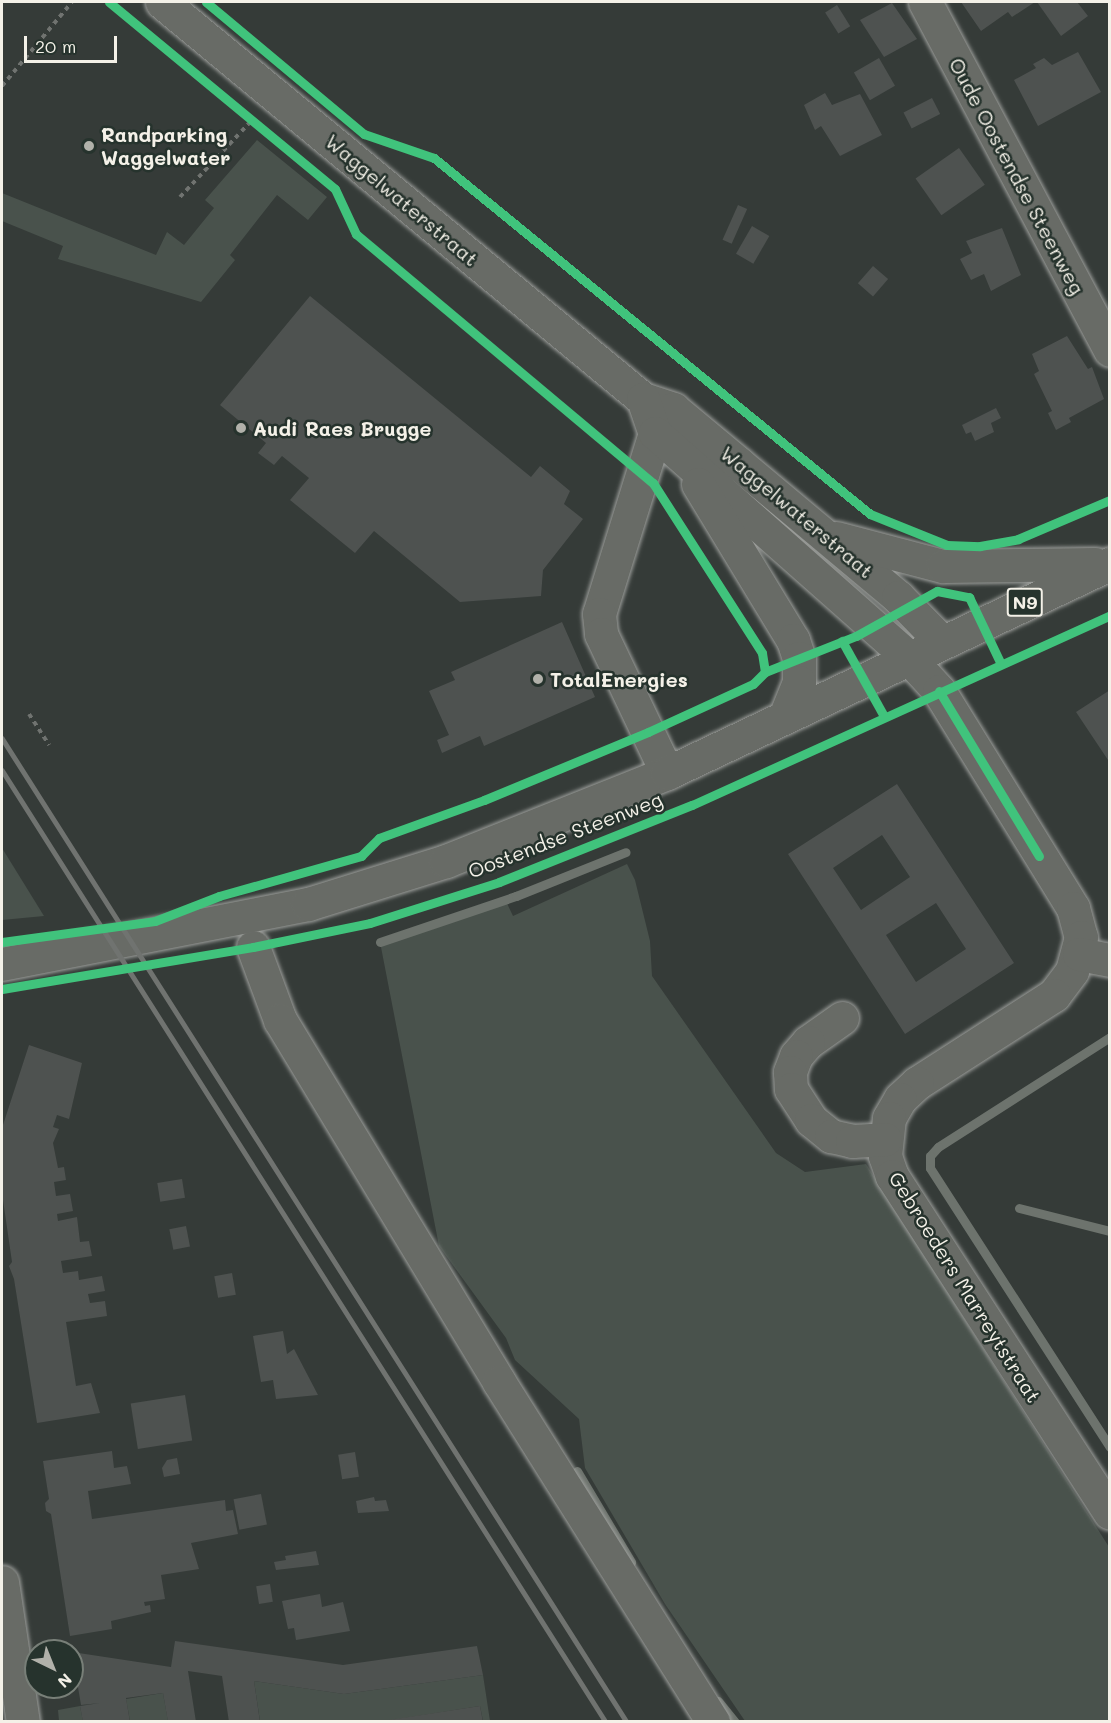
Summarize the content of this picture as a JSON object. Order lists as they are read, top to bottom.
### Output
{
  "streets": {
    "main road": [
      "Oude Oostendse Steenweg",
      "Waggelwaterstraat",
      "N9",
      "Oostendse Steenweg",
      "Gebroeders Marreytstraat"
    ]
  },
  "crossings": [
    ["Waggelwaterstraat", "Oostendse Steenweg"],
    ["Waggelwaterstraat", "Gebroeders Marreytstraat"],
    ["Oostendse Steenweg", "Gebroeders Marreytstraat"]
  ],
  "places": ["Randparking Waggelwater", "Audi Raes Brugge", "TotalEnergies"],
  "scale_bar": "20 m",
  "north": "bottom right"
}
